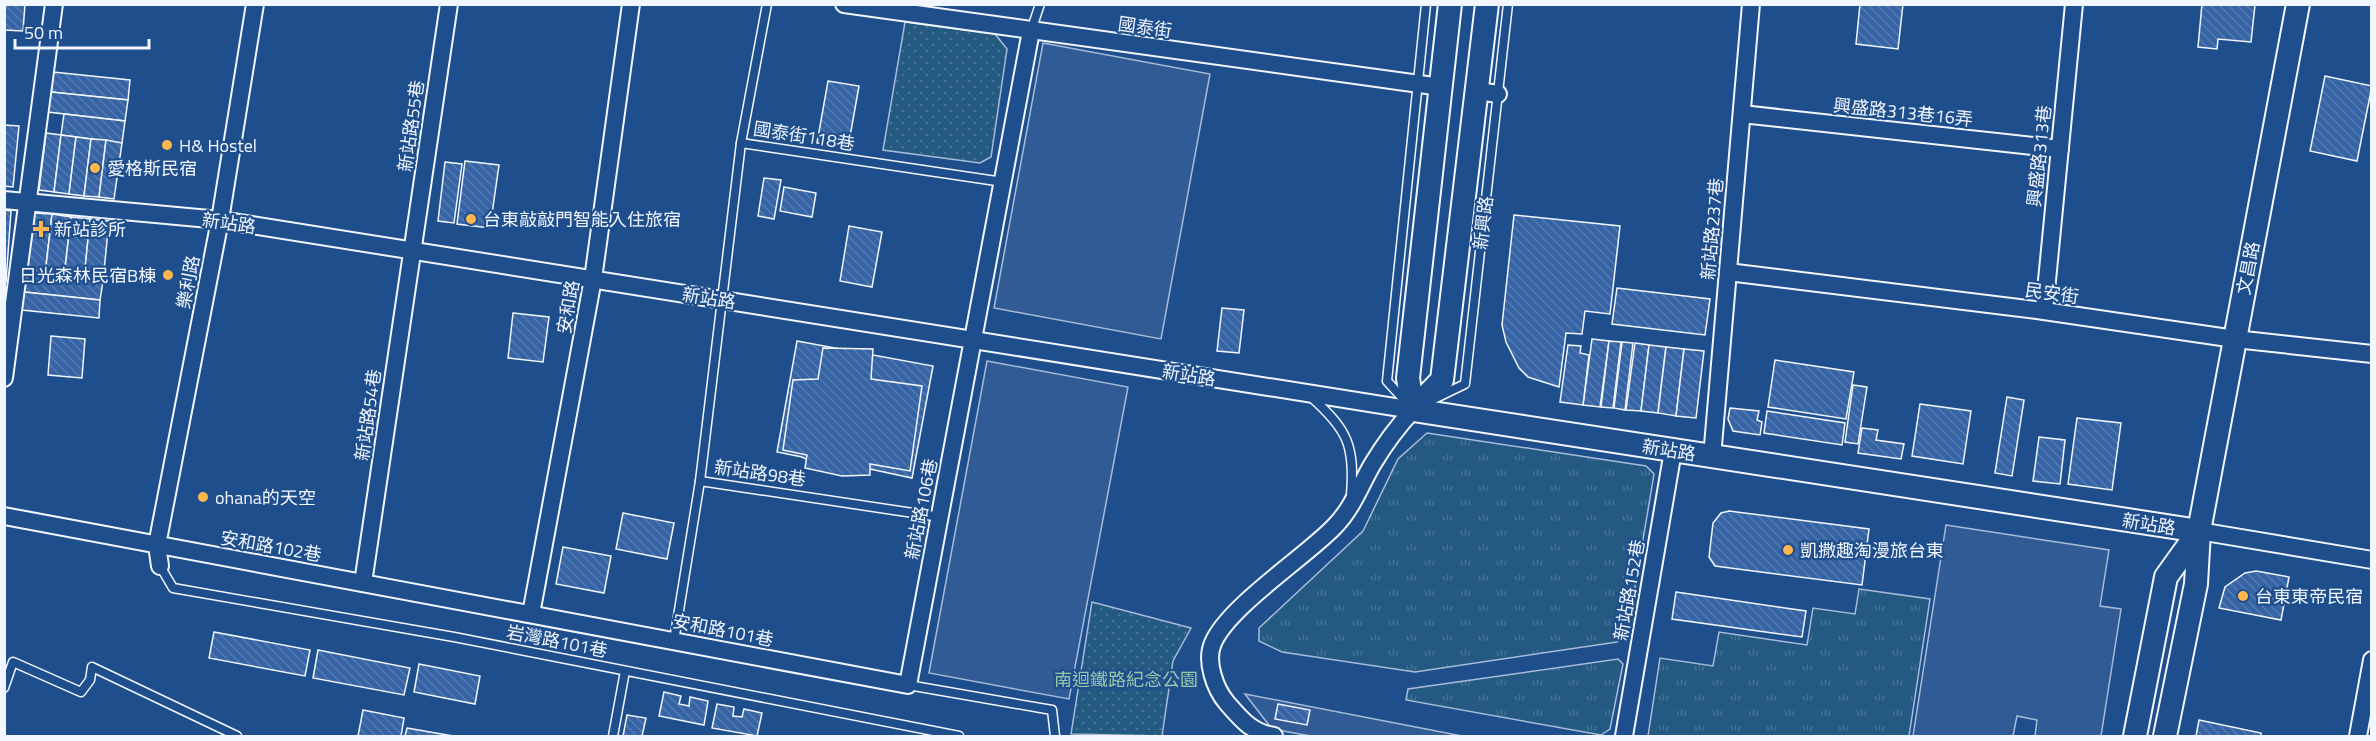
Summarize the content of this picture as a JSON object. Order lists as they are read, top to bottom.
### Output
{
  "streets": {
    "street": [
      "國泰街",
      "興盛路313巷16弄",
      "新站路55巷",
      "興盛路313巷",
      "新站路",
      "新興路",
      "新站路237巷",
      "文昌路",
      "樂利路",
      "民安街",
      "安和路",
      "新站路54巷",
      "新站路106巷",
      "安和路102巷",
      "新站路152巷",
      "安和路101巷"
    ],
    "lane": ["國泰街118巷", "新站路98巷", "岩灣路101巷"]
  },
  "crossings": [
    ["國泰街", "新站路106巷"],
    ["興盛路313巷16弄", "興盛路313巷"],
    ["興盛路313巷16弄", "新站路237巷"],
    ["新站路55巷", "新站路"],
    ["新站路55巷", "新站路54巷"],
    ["國泰街118巷", "新站路106巷"],
    ["興盛路313巷", "民安街"],
    ["新站路", "新興路"],
    ["新站路", "新站路237巷"],
    ["新站路", "文昌路"],
    ["新站路", "樂利路"],
    ["新站路", "安和路"],
    ["新站路", "新站路54巷"],
    ["新站路", "新站路106巷"],
    ["新站路", "新站路152巷"],
    ["新站路237巷", "民安街"],
    ["文昌路", "民安街"],
    ["樂利路", "安和路102巷"],
    ["樂利路", "岩灣路101巷"],
    ["安和路", "安和路102巷"],
    ["安和路", "安和路101巷"],
    ["新站路54巷", "安和路102巷"],
    ["新站路98巷", "新站路106巷"],
    ["新站路98巷", "安和路101巷"],
    ["新站路106巷", "安和路101巷"],
    ["安和路102巷", "安和路101巷"]
  ],
  "parks": ["南迴鐵路紀念公園"],
  "places": {
    "other": [
      "H& Hostel",
      "愛格斯民宿",
      "台東敲敲門智能入住旅宿",
      "日光森林民宿B棟",
      "ohana的天空",
      "凱撒趣淘漫旅台東",
      "台東東帝民宿"
    ],
    "health": ["新站診所"]
  },
  "scale_bar": "50 m"
}
